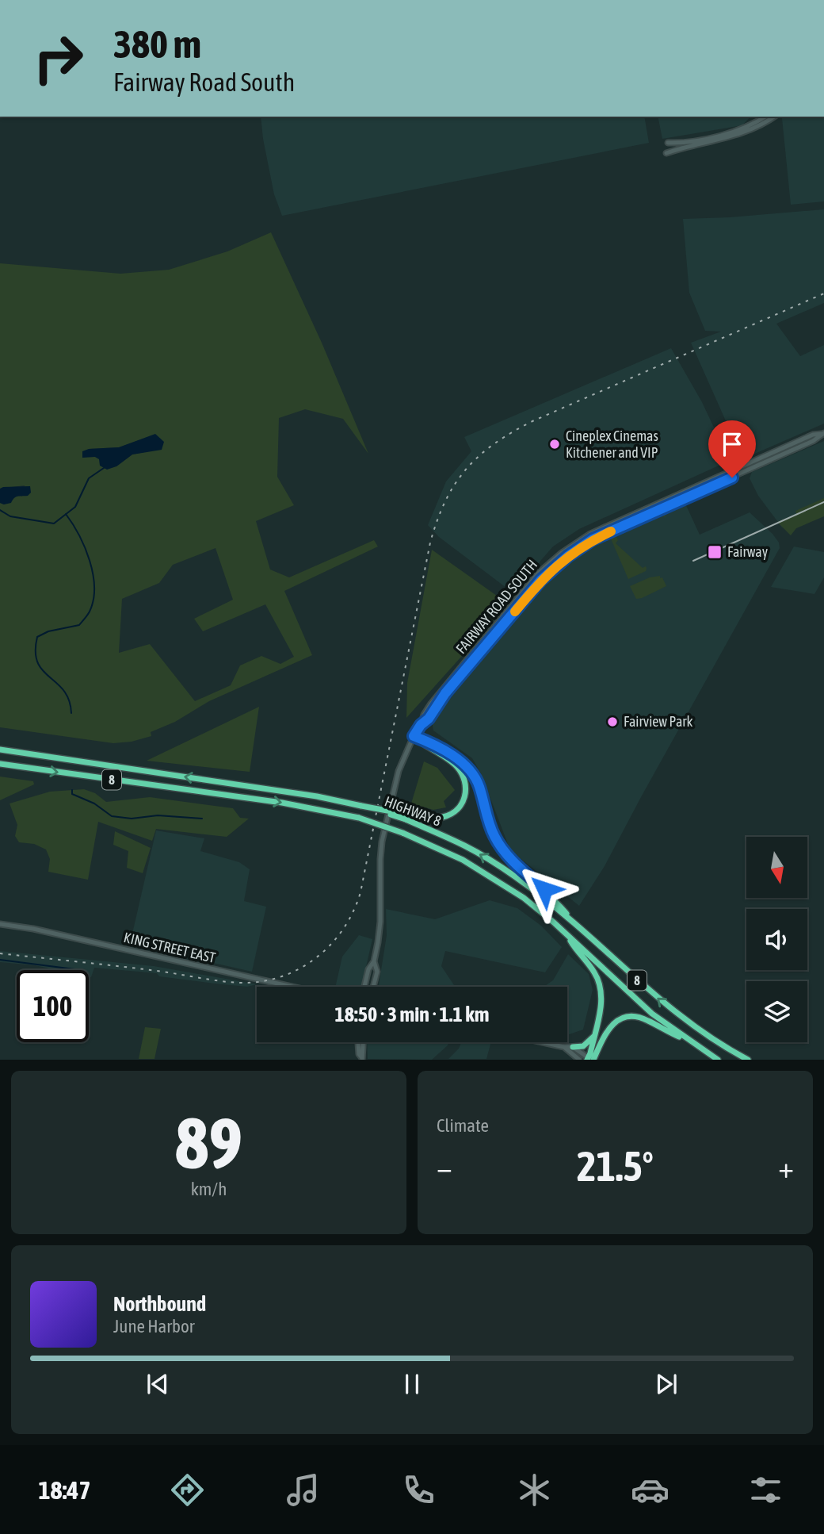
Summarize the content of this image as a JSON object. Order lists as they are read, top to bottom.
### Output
{
  "streets": {
    "highway": ["8", "HIGHWAY 8"],
    "main road": ["FAIRWAY ROAD SOUTH", "KING STREET EAST"]
  },
  "places": {
    "other": ["Cineplex Cinemas Kitchener and VIP", "Fairview Park"],
    "transit": ["Fairway"]
  },
  "north": "bottom",
  "page": {
    "turn": ["380 m", "Fairway Road South"],
    "limit": "100",
    "trip": "18:50 · 3 min · 1.1 km",
    "tile": [
      ["89", "km/h"],
      "Climate"
    ],
    "heat": ["−", "21.5°", "+"],
    "song": ["Northbound", "June Harbor"],
    "tabs": "18:47"
  }
}
